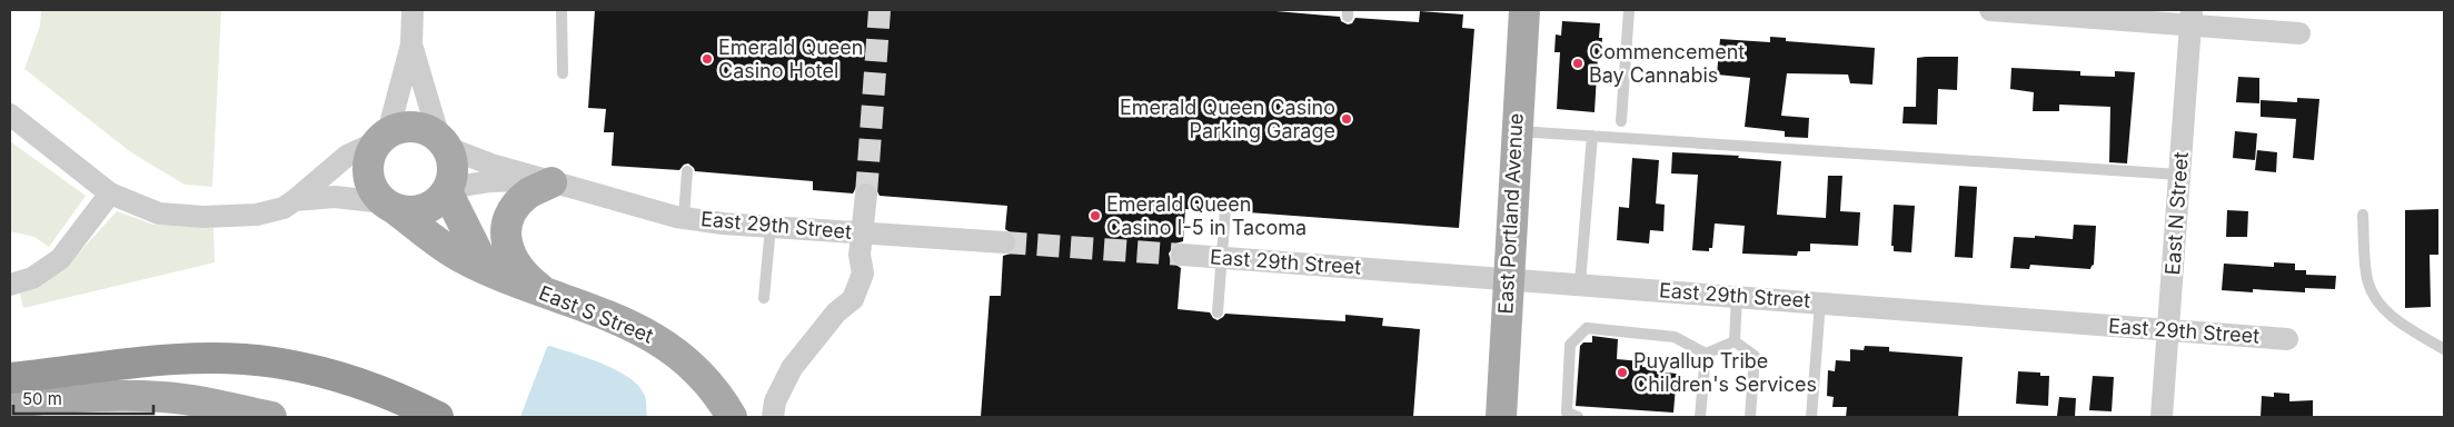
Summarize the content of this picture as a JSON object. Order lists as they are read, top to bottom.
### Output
{
  "streets": {
    "main road": ["East Portland Avenue", "East S Street"],
    "street": ["East N Street", "East 29th Street"]
  },
  "crossings": [
    ["East Portland Avenue", "East 29th Street"],
    ["East N Street", "East 29th Street"],
    ["East 29th Street", "East S Street"]
  ],
  "places": [
    "Emerald Queen Casino Hotel",
    "Commencement Bay Cannabis",
    "Emerald Queen Casino Parking Garage",
    "Emerald Queen Casino I-5 in Tacoma",
    "Puyallup Tribe Children's Services"
  ],
  "scale_bar": "50 m"
}
